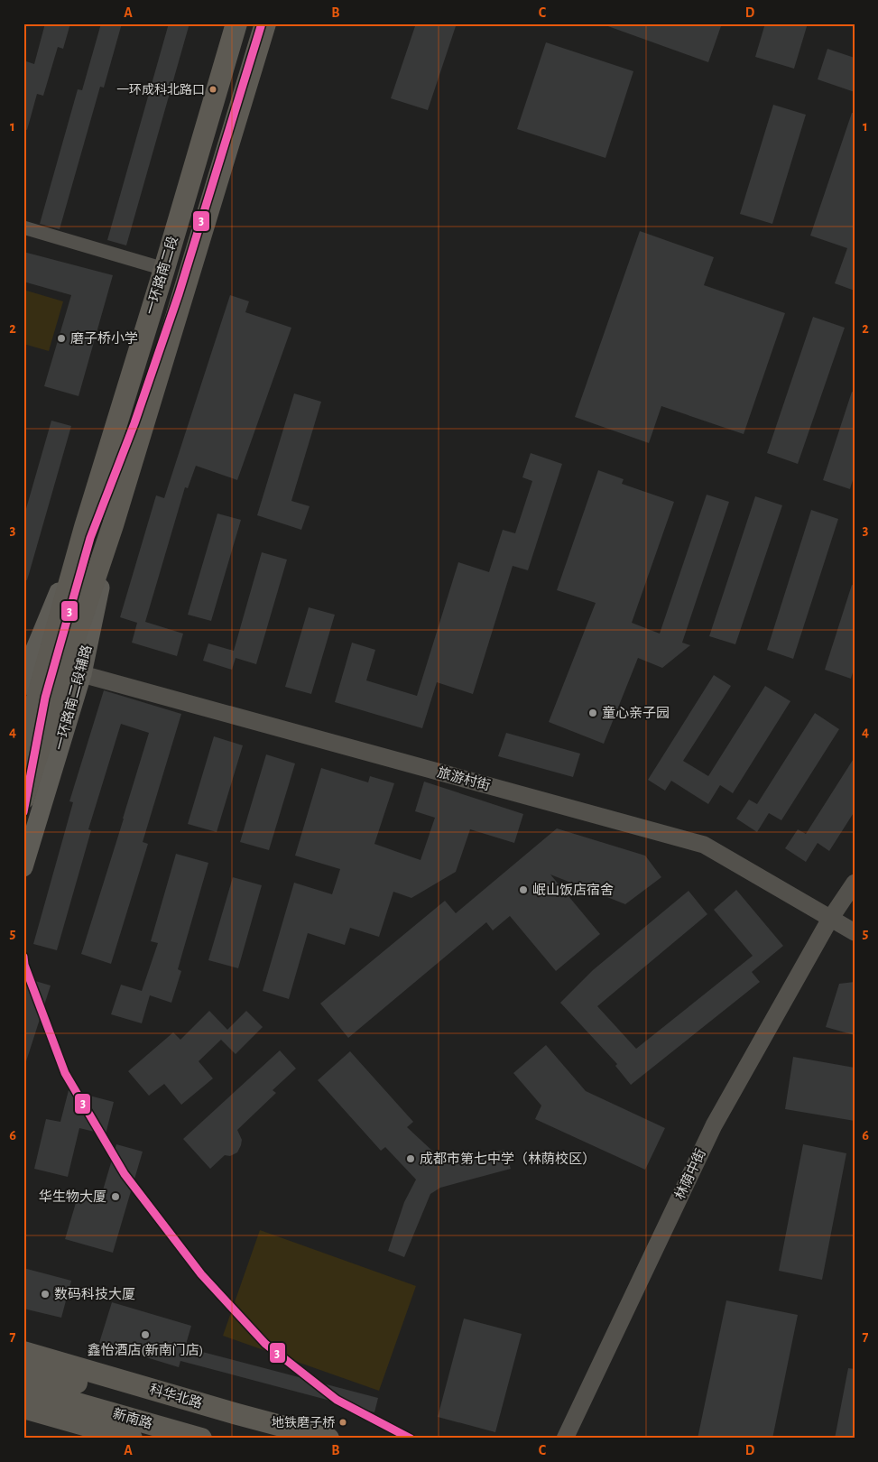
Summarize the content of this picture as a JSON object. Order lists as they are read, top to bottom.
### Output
{
  "streets": {
    "main road": [
      "一环路南二段",
      "一环路南二段辅路",
      "科华北路",
      "新南路"
    ],
    "street": ["旅游村街", "林荫中街"]
  },
  "crossings": [
    ["一环路南二段", "一环路南二段辅路"],
    ["一环路南二段辅路", "旅游村街"],
    ["旅游村街", "林荫中街"]
  ],
  "places": [
    "一环成科北路口",
    "磨子桥小学",
    "童心亲子园",
    "岷山饭店宿舍",
    "成都市第七中学（林荫校区）",
    "华生物大厦",
    "数码科技大厦",
    "鑫怡酒店(新南门店)",
    "地铁磨子桥"
  ],
  "lines": ["transit line 3"],
  "grid": {
    "columns": [
      "A",
      "B",
      "C",
      "D"
    ],
    "rows": [
      "1",
      "2",
      "3",
      "4",
      "5",
      "6",
      "7"
    ]
  }
}
